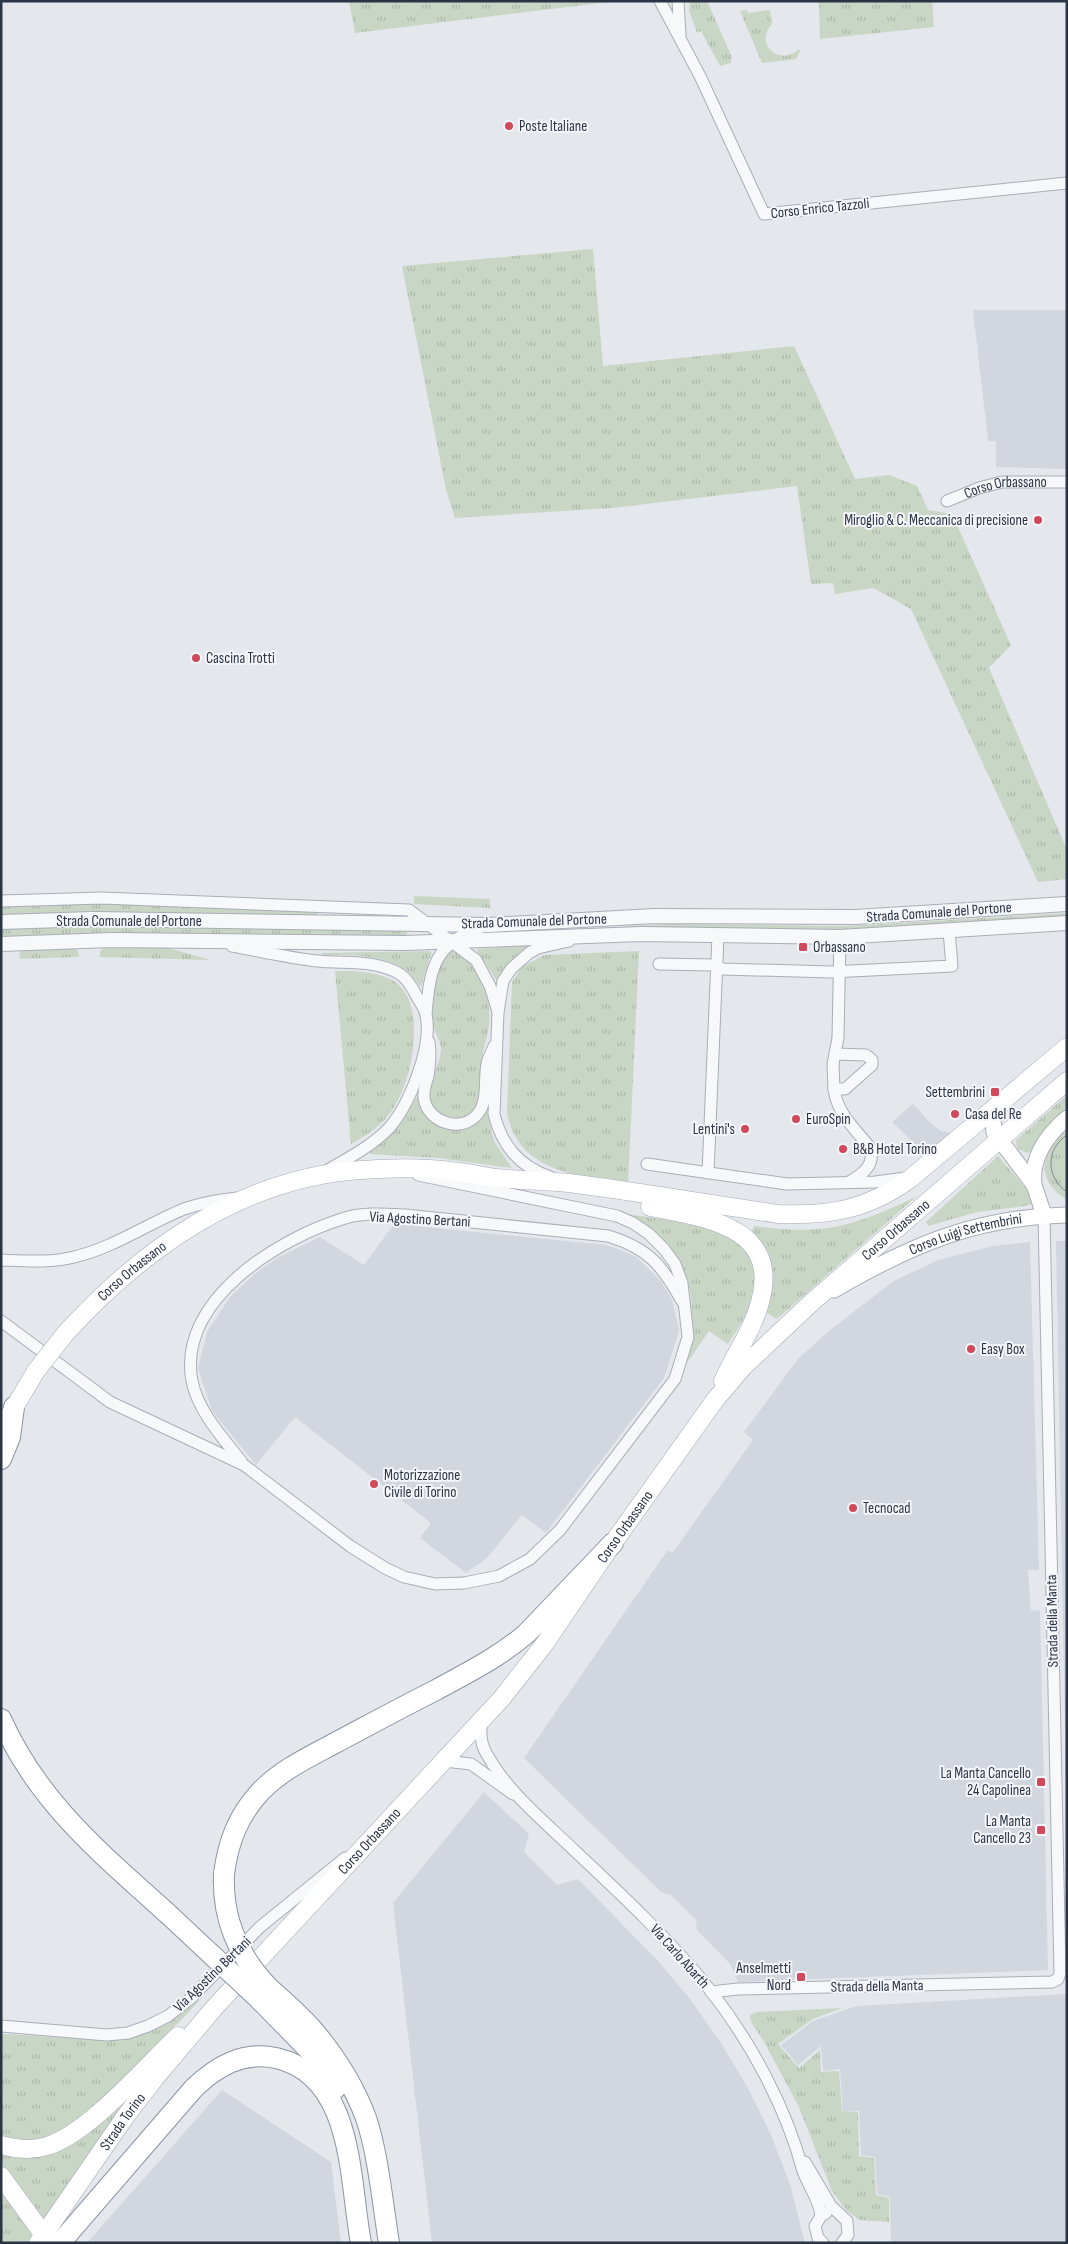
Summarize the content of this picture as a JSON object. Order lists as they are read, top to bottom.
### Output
{
  "streets": {
    "main road": ["Corso Orbassano", "Corso Luigi Settembrini", "Strada Torino"],
    "street": [
      "Corso Enrico Tazzoli",
      "Strada Comunale del Portone",
      "Via Agostino Bertani",
      "Strada della Manta",
      "Via Carlo Abarth"
    ]
  },
  "crossings": [
    ["Corso Orbassano", "Strada Comunale del Portone"],
    ["Corso Orbassano", "Via Agostino Bertani"],
    ["Corso Orbassano", "Corso Luigi Settembrini"],
    ["Corso Orbassano", "Via Carlo Abarth"],
    ["Corso Orbassano", "Strada Torino"],
    ["Corso Luigi Settembrini", "Strada della Manta"],
    ["Strada della Manta", "Via Carlo Abarth"]
  ],
  "places": {
    "other": [
      "Poste Italiane",
      "Miroglio & C. Meccanica di precisione",
      "Cascina Trotti",
      "Casa del Re",
      "EuroSpin",
      "Lentini's",
      "B&B Hotel Torino",
      "Easy Box",
      "Motorizzazione Civile di Torino",
      "Tecnocad"
    ],
    "transit": [
      "Orbassano",
      "Settembrini",
      "La Manta Cancello 24 Capolinea",
      "La Manta Cancello 23",
      "Anselmetti Nord"
    ]
  }
}
